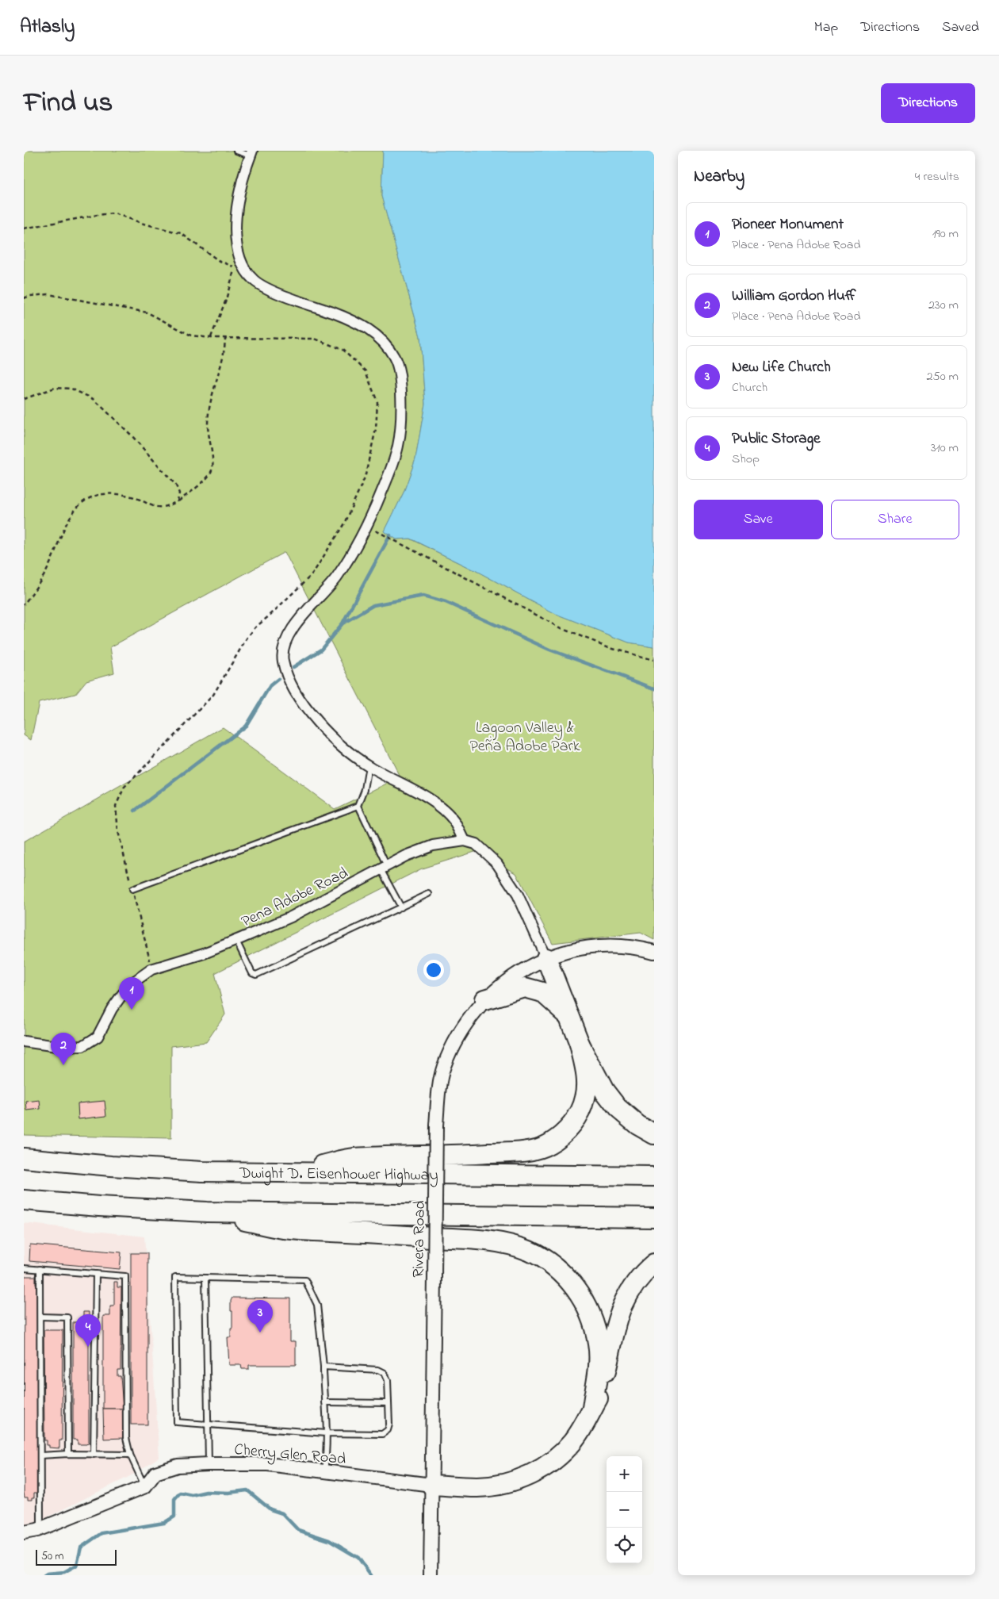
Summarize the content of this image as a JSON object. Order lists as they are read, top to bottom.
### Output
{
  "streets": {
    "highway": ["Dwight D. Eisenhower Highway"],
    "street": ["Pena Adobe Road", "Rivera Road", "Cherry Glen Road"]
  },
  "crossings": [
    ["Rivera Road", "Cherry Glen Road"]
  ],
  "parks": ["Lagoon Valley & Peña Adobe Park"],
  "scale_bar": "50 m",
  "page": {
    "header": "Atlasly",
    "nav": ["Map", "Directions", "Saved"],
    "title": "Find us",
    "buttons": [
      "Directions",
      ["Save", "Share"]
    ],
    "heading": ["Nearby", "4 results"],
    "list": [
      {
        "mark": "1",
        "name": "Pioneer Monument",
        "note": "Place · Pena Adobe Road",
        "value": "190 m"
      },
      {
        "mark": "2",
        "name": "William Gordon Huff",
        "note": "Place · Pena Adobe Road",
        "value": "230 m"
      },
      {
        "mark": "3",
        "name": "New Life Church",
        "note": "Church",
        "value": "250 m"
      },
      {
        "mark": "4",
        "name": "Public Storage",
        "note": "Shop",
        "value": "310 m"
      }
    ],
    "pins": [
      "1",
      "2",
      "3",
      "4"
    ],
    "map_buttons": ["+", "−"],
    "scale": "50 m"
  }
}
